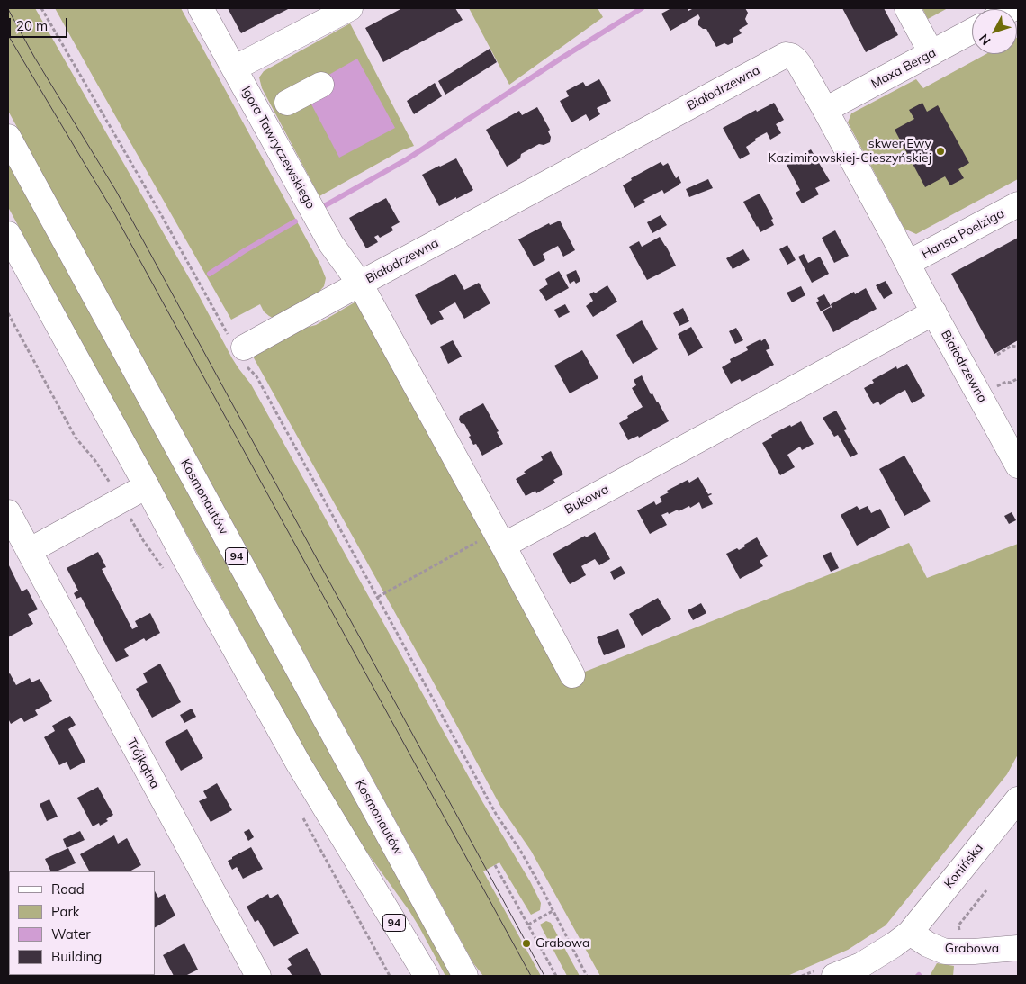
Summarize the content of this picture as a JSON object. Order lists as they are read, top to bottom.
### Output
{
  "streets": {
    "street": [
      "Maxa Berga",
      "Białodrzewna",
      "Igora Tawryczewskiego",
      "Hansa Poelziga",
      "Kosmonautów",
      "Bukowa",
      "94",
      "Trójkątna",
      "Konińska",
      "Grabowa"
    ]
  },
  "crossings": [
    ["Maxa Berga", "Białodrzewna"],
    ["Białodrzewna", "Igora Tawryczewskiego"],
    ["Białodrzewna", "Hansa Poelziga"],
    ["Białodrzewna", "Bukowa"],
    ["Konińska", "Grabowa"]
  ],
  "places": ["skwer Ewy Kazimirowskiej-Cieszyńskiej", "Grabowa"],
  "legend": [
    "Road",
    "Park",
    "Water",
    "Building"
  ],
  "scale_bar": "20 m",
  "north": "bottom left"
}
